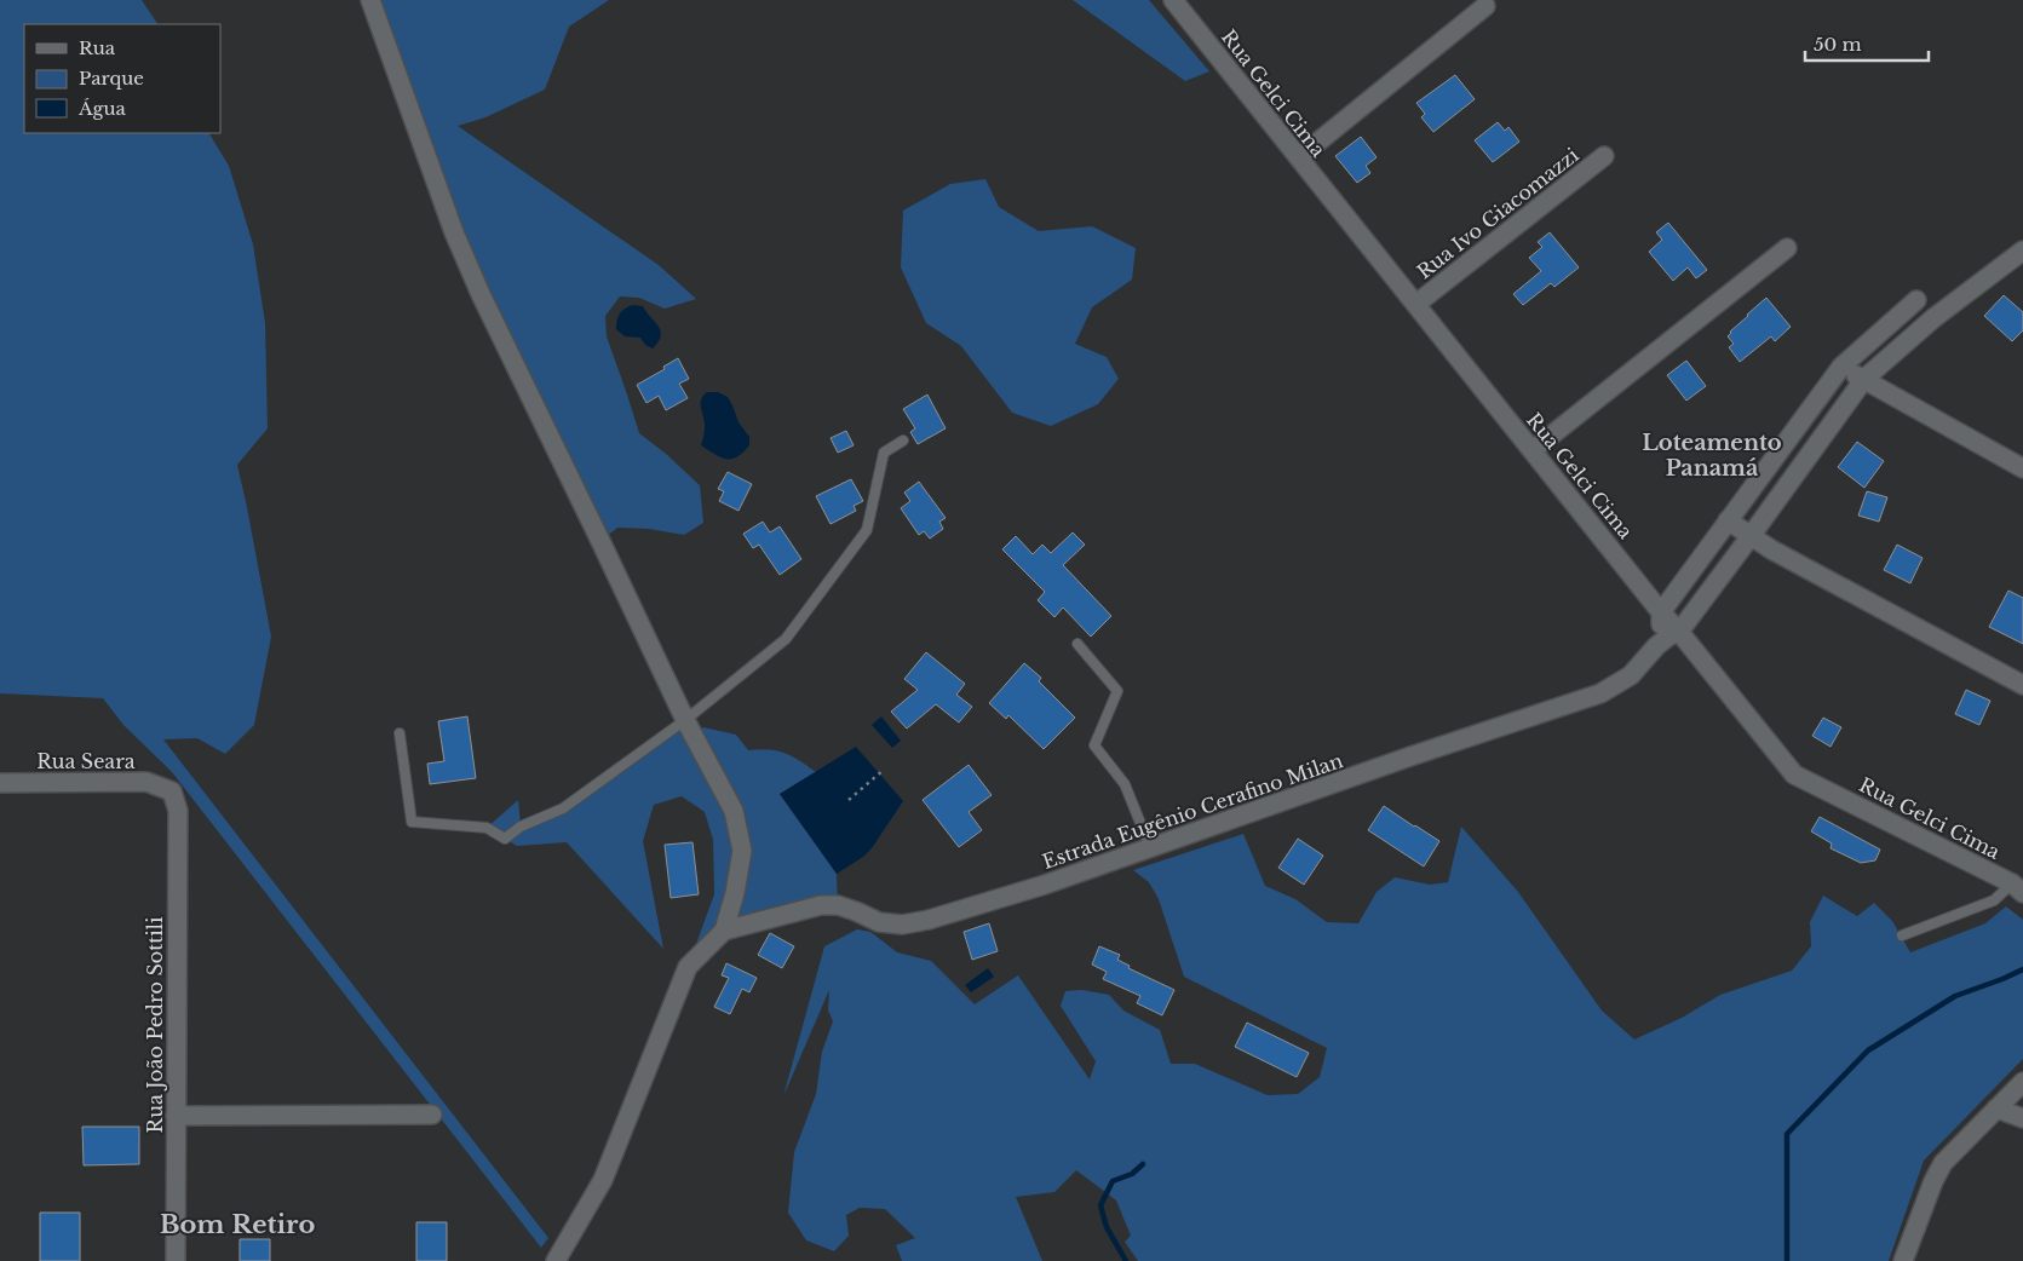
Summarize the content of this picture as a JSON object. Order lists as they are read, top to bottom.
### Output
{
  "streets": {
    "street": [
      "Rua Gelci Cima",
      "Rua Ivo Giacomazzi",
      "Rua Seara",
      "Estrada Eugênio Cerafino Milan",
      "Rua João Pedro Sottili"
    ]
  },
  "crossings": [
    ["Rua Gelci Cima", "Rua Ivo Giacomazzi"],
    ["Rua Gelci Cima", "Estrada Eugênio Cerafino Milan"],
    ["Rua Seara", "Rua João Pedro Sottili"]
  ],
  "districts": ["Loteamento Panamá", "Bom Retiro"],
  "legend": ["Rua", "Parque", "Água"],
  "scale_bar": "50 m"
}
